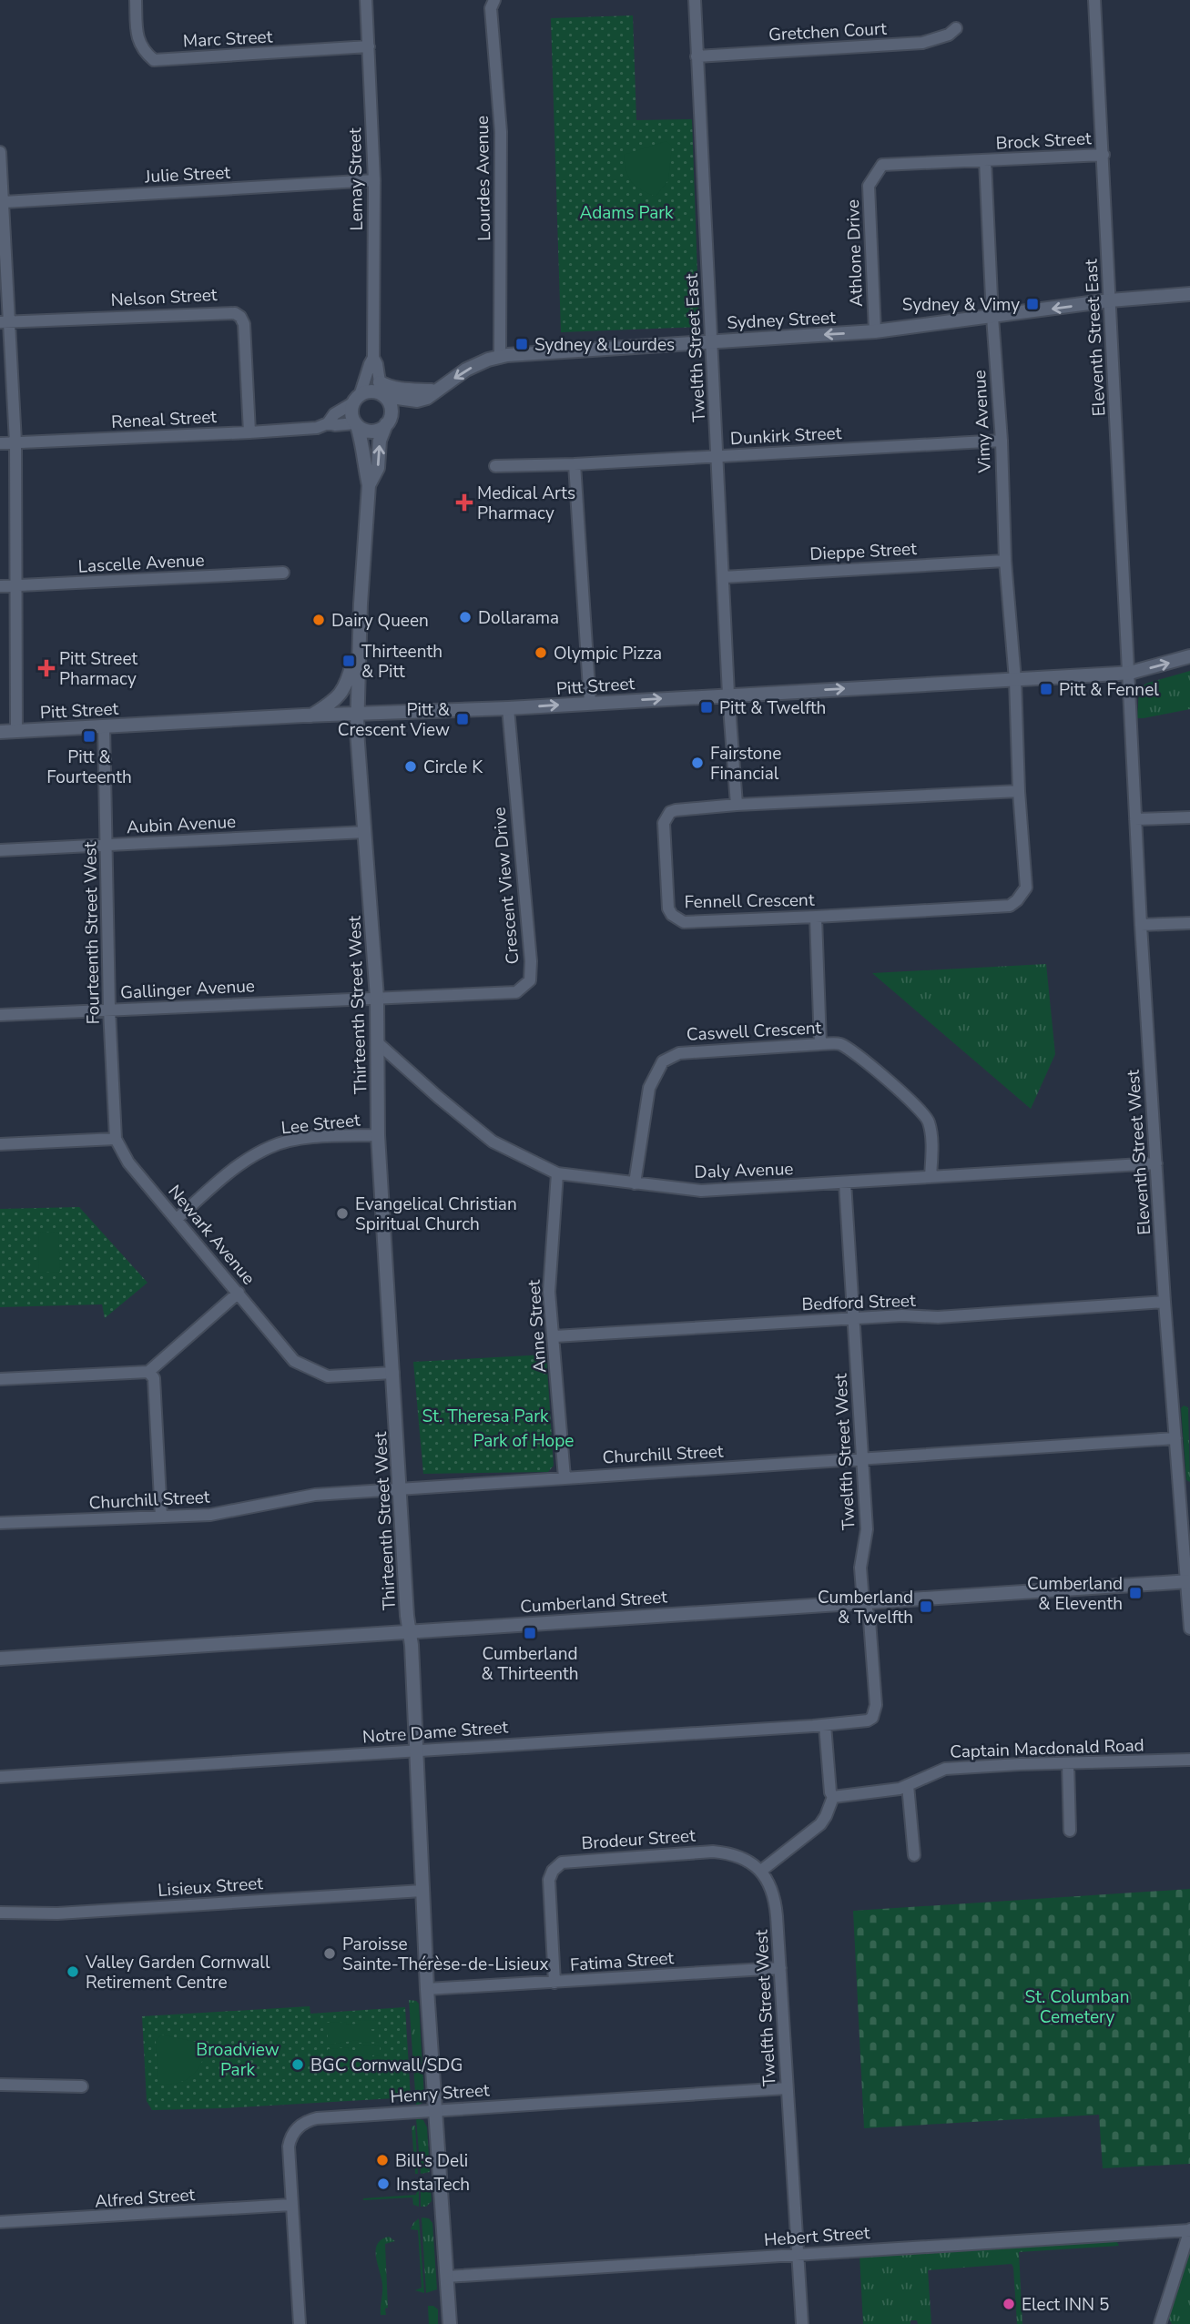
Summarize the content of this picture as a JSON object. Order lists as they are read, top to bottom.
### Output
{
  "streets": {
    "street": [
      "Gretchen Court",
      "Marc Street",
      "Brock Street",
      "Julie Street",
      "Lourdes Avenue",
      "Lemay Street",
      "Athlone Drive",
      "Nelson Street",
      "Sydney Street",
      "Eleventh Street East",
      "Twelfth Street East",
      "Reneal Street",
      "Vimy Avenue",
      "Dunkirk Street",
      "Dieppe Street",
      "Lascelle Avenue",
      "Pitt Street",
      "Aubin Avenue",
      "Crescent View Drive",
      "Fennell Crescent",
      "Fourteenth Street West",
      "Gallinger Avenue",
      "Thirteenth Street West",
      "Caswell Crescent",
      "Lee Street",
      "Eleventh Street West",
      "Daly Avenue",
      "Newark Avenue",
      "Bedford Street",
      "Anne Street",
      "Twelfth Street West",
      "Churchill Street",
      "Cumberland Street",
      "Notre Dame Street",
      "Captain Macdonald Road",
      "Brodeur Street",
      "Lisieux Street",
      "Fatima Street",
      "Henry Street",
      "Alfred Street",
      "Hebert Street"
    ]
  },
  "crossings": [
    ["Gretchen Court", "Twelfth Street East"],
    ["Marc Street", "Lemay Street"],
    ["Brock Street", "Athlone Drive"],
    ["Brock Street", "Eleventh Street East"],
    ["Brock Street", "Vimy Avenue"],
    ["Julie Street", "Lemay Street"],
    ["Lourdes Avenue", "Sydney Street"],
    ["Lemay Street", "Sydney Street"],
    ["Lemay Street", "Reneal Street"],
    ["Athlone Drive", "Sydney Street"],
    ["Athlone Drive", "Vimy Avenue"],
    ["Nelson Street", "Reneal Street"],
    ["Sydney Street", "Eleventh Street East"],
    ["Sydney Street", "Twelfth Street East"],
    ["Sydney Street", "Reneal Street"],
    ["Sydney Street", "Vimy Avenue"],
    ["Eleventh Street East", "Pitt Street"],
    ["Eleventh Street East", "Eleventh Street West"],
    ["Twelfth Street East", "Dunkirk Street"],
    ["Twelfth Street East", "Dieppe Street"],
    ["Twelfth Street East", "Pitt Street"],
    ["Vimy Avenue", "Dunkirk Street"],
    ["Vimy Avenue", "Dieppe Street"],
    ["Vimy Avenue", "Pitt Street"],
    ["Vimy Avenue", "Fennell Crescent"],
    ["Pitt Street", "Crescent View Drive"],
    ["Pitt Street", "Fennell Crescent"],
    ["Pitt Street", "Fourteenth Street West"],
    ["Pitt Street", "Thirteenth Street West"],
    ["Pitt Street", "Eleventh Street West"],
    ["Aubin Avenue", "Fourteenth Street West"],
    ["Aubin Avenue", "Thirteenth Street West"],
    ["Crescent View Drive", "Gallinger Avenue"],
    ["Crescent View Drive", "Thirteenth Street West"],
    ["Fourteenth Street West", "Gallinger Avenue"],
    ["Fourteenth Street West", "Newark Avenue"],
    ["Gallinger Avenue", "Thirteenth Street West"],
    ["Thirteenth Street West", "Lee Street"],
    ["Thirteenth Street West", "Daly Avenue"],
    ["Thirteenth Street West", "Newark Avenue"],
    ["Thirteenth Street West", "Churchill Street"],
    ["Thirteenth Street West", "Cumberland Street"],
    ["Thirteenth Street West", "Notre Dame Street"],
    ["Thirteenth Street West", "Lisieux Street"],
    ["Thirteenth Street West", "Fatima Street"],
    ["Thirteenth Street West", "Henry Street"],
    ["Thirteenth Street West", "Hebert Street"],
    ["Caswell Crescent", "Daly Avenue"],
    ["Lee Street", "Newark Avenue"],
    ["Eleventh Street West", "Daly Avenue"],
    ["Eleventh Street West", "Bedford Street"],
    ["Eleventh Street West", "Churchill Street"],
    ["Eleventh Street West", "Cumberland Street"],
    ["Daly Avenue", "Anne Street"],
    ["Daly Avenue", "Twelfth Street West"],
    ["Bedford Street", "Anne Street"],
    ["Bedford Street", "Twelfth Street West"],
    ["Anne Street", "Churchill Street"],
    ["Twelfth Street West", "Churchill Street"],
    ["Twelfth Street West", "Cumberland Street"],
    ["Twelfth Street West", "Notre Dame Street"],
    ["Twelfth Street West", "Brodeur Street"],
    ["Twelfth Street West", "Fatima Street"],
    ["Twelfth Street West", "Henry Street"],
    ["Twelfth Street West", "Hebert Street"],
    ["Brodeur Street", "Fatima Street"],
    ["Henry Street", "Alfred Street"]
  ],
  "one_way": ["Sydney Street", "Pitt Street"],
  "parks": [
    "Adams Park",
    "St. Theresa Park",
    "Park of Hope",
    "St. Columban Cemetery",
    "Broadview Park"
  ],
  "places": {
    "transit": [
      "Sydney & Vimy",
      "Sydney & Lourdes",
      "Thirteenth & Pitt",
      "Pitt & Fennel",
      "Pitt & Twelfth",
      "Pitt & Crescent View",
      "Pitt & Fourteenth",
      "Cumberland & Eleventh",
      "Cumberland & Twelfth",
      "Cumberland & Thirteenth"
    ],
    "health": ["Medical Arts Pharmacy", "Pitt Street Pharmacy"],
    "other": [
      "Dollarama",
      "Dairy Queen",
      "Olympic Pizza",
      "Fairstone Financial",
      "Circle K",
      "Evangelical Christian Spiritual Church",
      "Paroisse Sainte-Thérèse-de-Lisieux",
      "Valley Garden Cornwall Retirement Centre",
      "BGC Cornwall/SDG",
      "Bill's Deli",
      "InstaTech",
      "Elect INN 5"
    ]
  }
}
